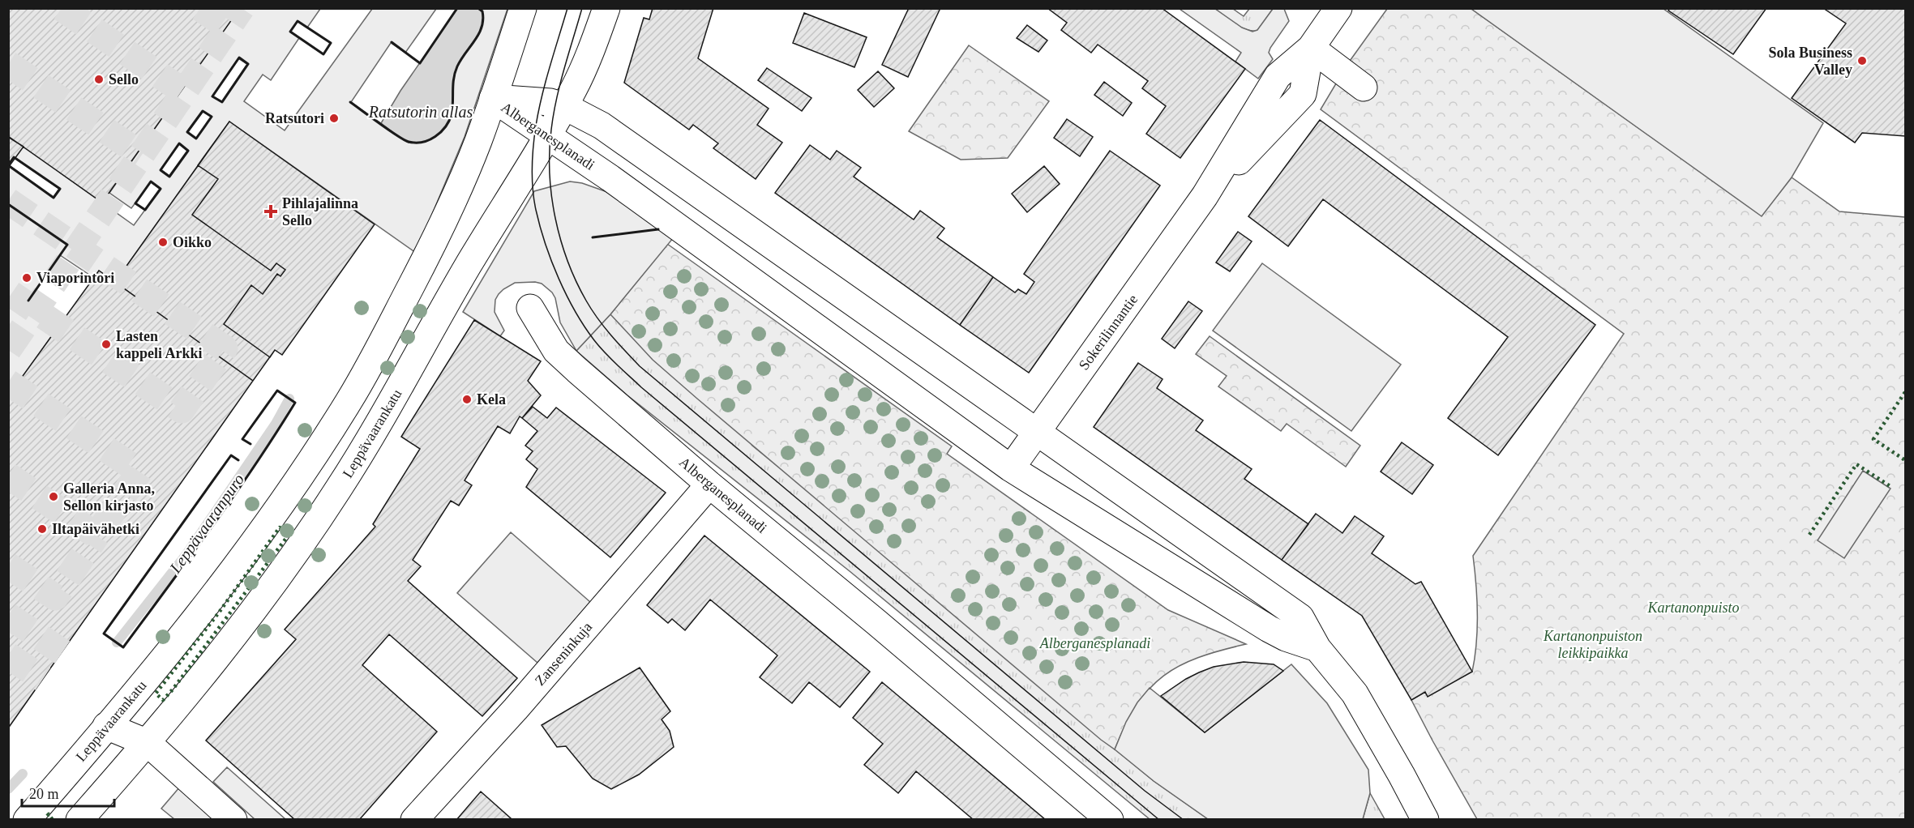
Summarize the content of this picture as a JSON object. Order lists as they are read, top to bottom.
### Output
{
  "streets": {
    "street": [
      "Alberganesplanadi",
      "Sokerilinnantie",
      "Leppävaarankatu",
      "Zanseninkuja"
    ]
  },
  "crossings": [
    ["Alberganesplanadi", "Sokerilinnantie"],
    ["Alberganesplanadi", "Leppävaarankatu"],
    ["Alberganesplanadi", "Zanseninkuja"]
  ],
  "water": ["Ratsutorin allas", "Leppävaaranpuro"],
  "parks": ["Kartanonpuisto", "Kartanonpuiston leikkipaikka", "Alberganesplanadi"],
  "places": {
    "other": [
      "Sola Business Valley",
      "Sello",
      "Ratsutori",
      "Oikko",
      "Viaporintori",
      "Lasten kappeli Arkki",
      "Kela",
      "Galleria Anna, Sellon kirjasto",
      "Iltapäivähetki"
    ],
    "health": ["Pihlajalinna Sello"]
  },
  "scale_bar": "20 m"
}
